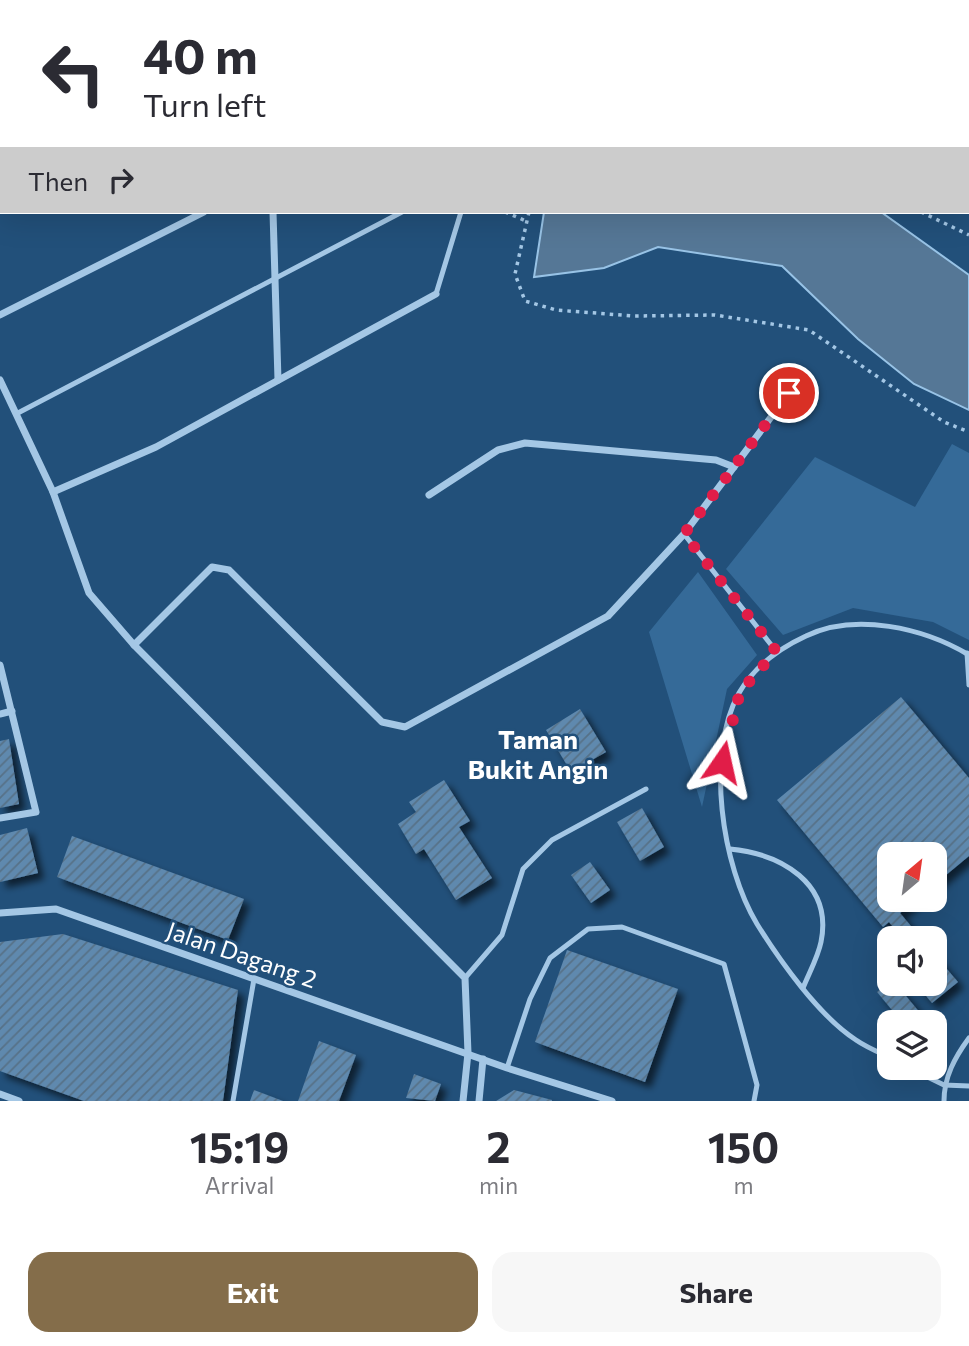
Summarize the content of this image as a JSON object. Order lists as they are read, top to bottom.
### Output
{
  "streets": {
    "street": ["Jalan Dagang 2"]
  },
  "districts": ["Taman Bukit Angin"],
  "north": "top right",
  "page": {
    "turn": ["40 m", "Turn left"],
    "then": "Then",
    "eta": [
      "15:19",
      "Arrival",
      "2",
      "min",
      "150",
      "m"
    ],
    "buttons": ["Exit", "Share"]
  }
}
